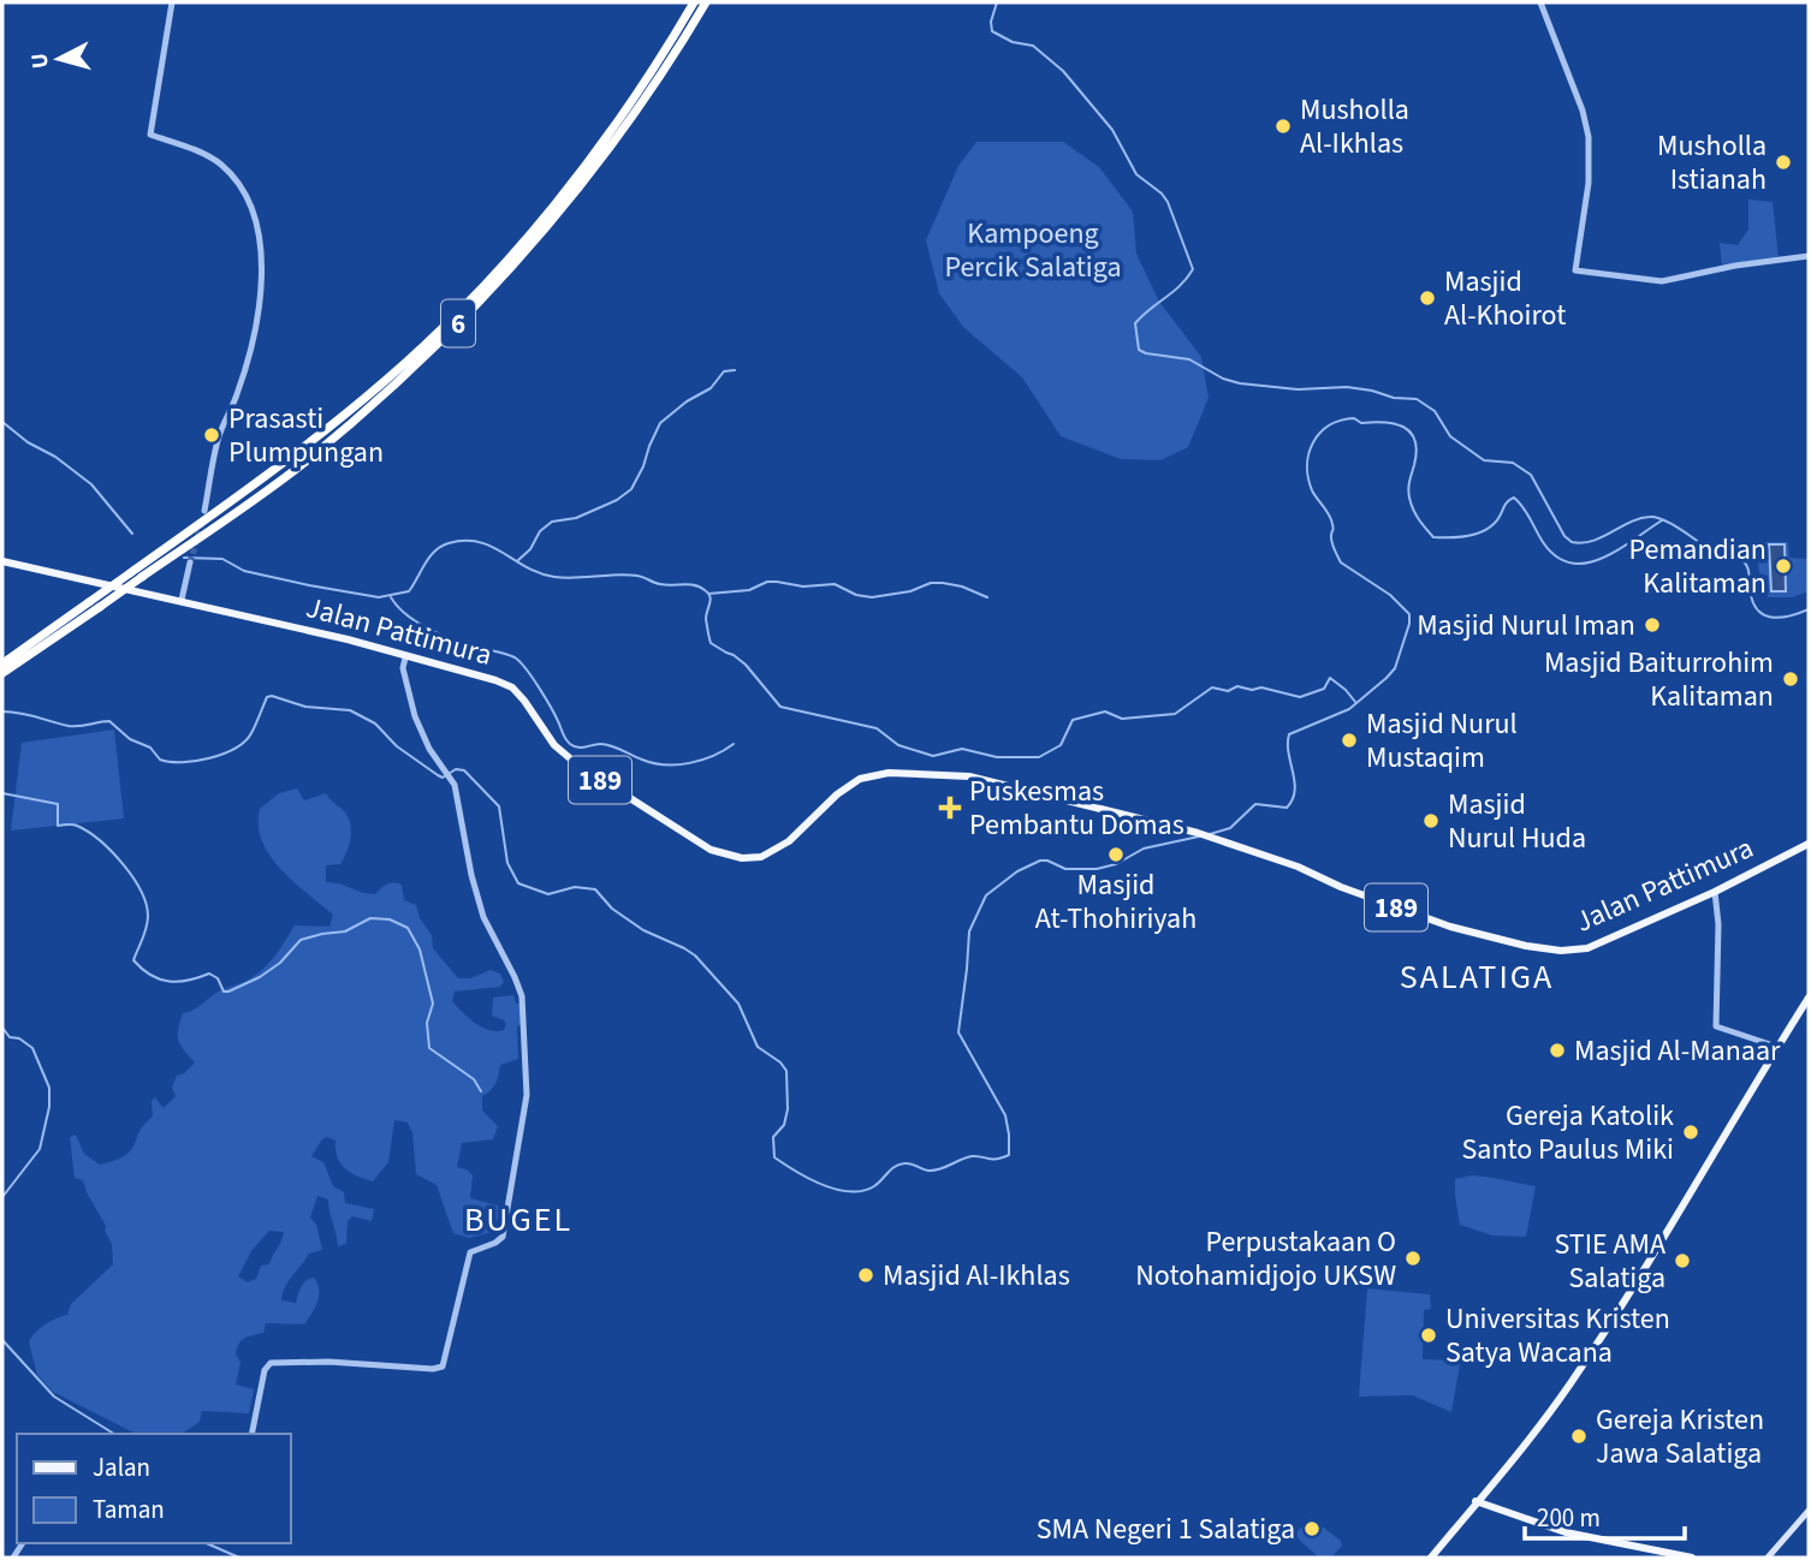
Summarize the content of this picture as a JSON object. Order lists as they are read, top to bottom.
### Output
{
  "streets": {
    "highway": ["6"],
    "main road": ["Jalan Pattimura", "189"]
  },
  "districts": ["SALATIGA", "BUGEL"],
  "parks": ["Kampoeng Percik Salatiga"],
  "places": {
    "other": [
      "Musholla Al-Ikhlas",
      "Musholla Istianah",
      "Masjid Al-Khoirot",
      "Prasasti Plumpungan",
      "Pemandian Kalitaman",
      "Masjid Nurul Iman",
      "Masjid Baiturrohim Kalitaman",
      "Masjid Nurul Mustaqim",
      "Masjid Nurul Huda",
      "Masjid At-Thohiriyah",
      "Masjid Al-Manaar",
      "Gereja Katolik Santo Paulus Miki",
      "Perpustakaan O Notohamidjojo UKSW",
      "STIE AMA Salatiga",
      "Masjid Al-Ikhlas",
      "Universitas Kristen Satya Wacana",
      "Gereja Kristen Jawa Salatiga",
      "SMA Negeri 1 Salatiga"
    ],
    "health": ["Puskesmas Pembantu Domas"]
  },
  "legend": ["Jalan", "Taman"],
  "scale_bar": "200 m",
  "north": "left"
}
